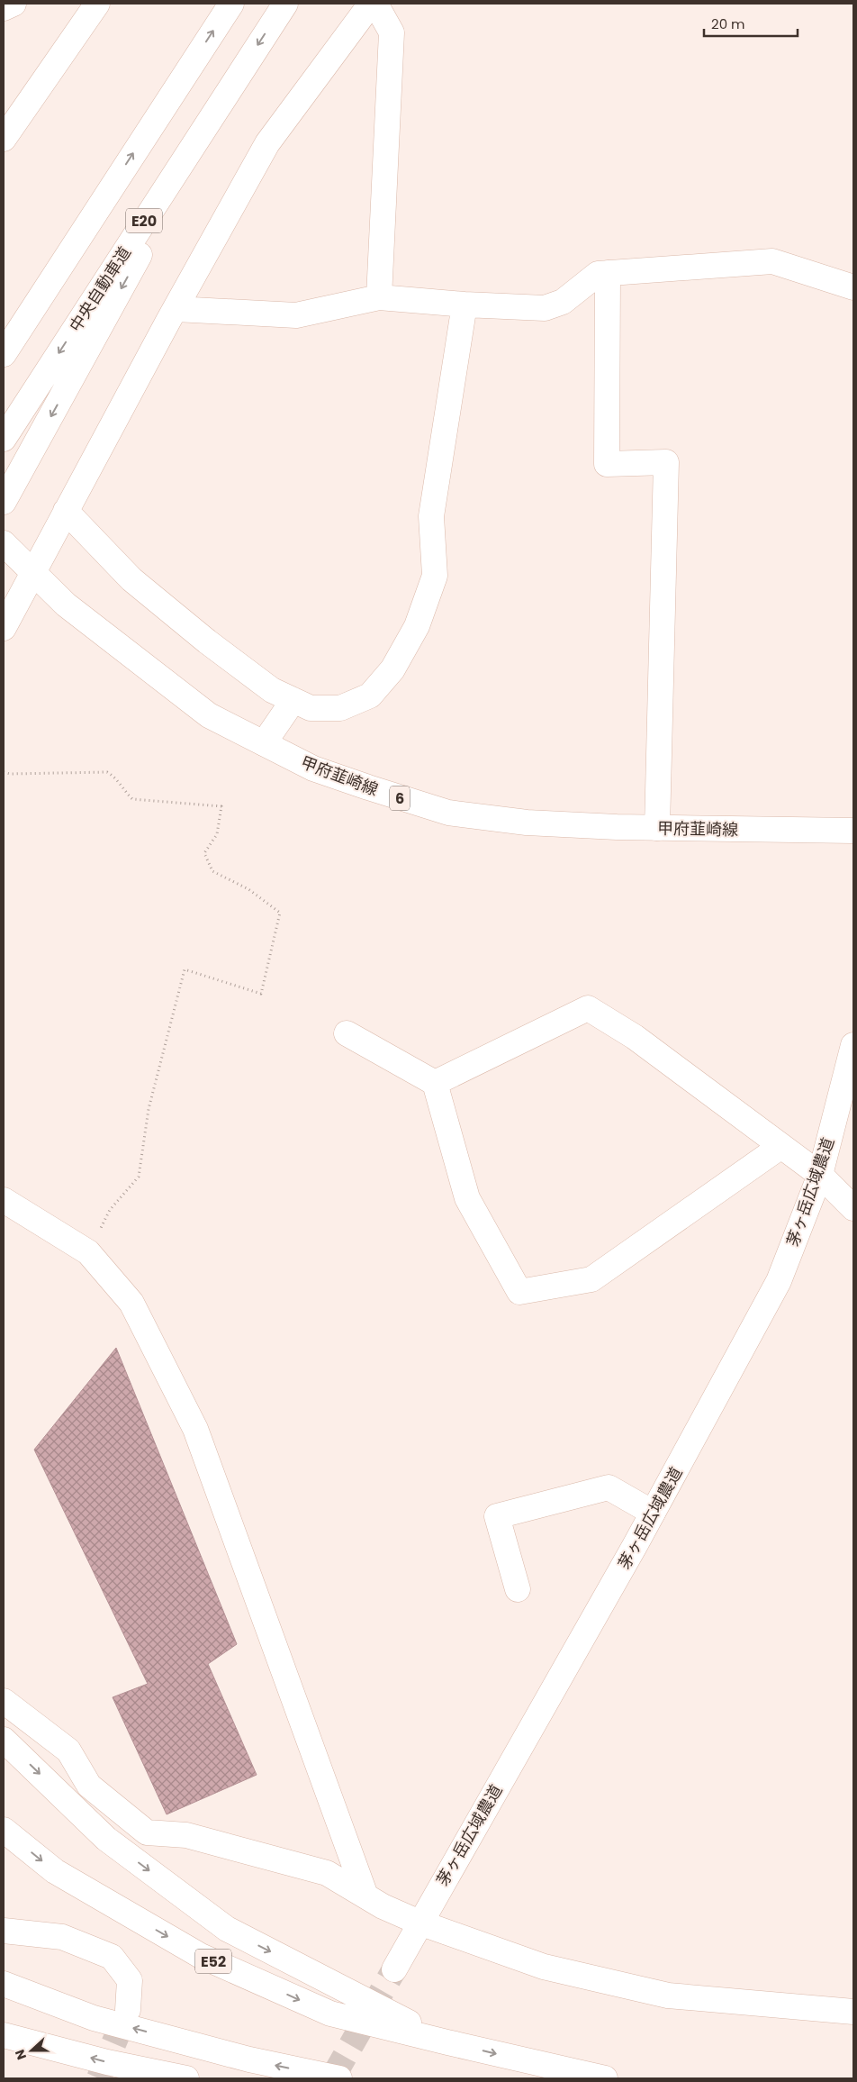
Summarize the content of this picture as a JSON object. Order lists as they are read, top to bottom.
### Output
{
  "streets": {
    "main road": [
      "E20",
      "中央自動車道",
      "甲府韮崎線",
      "6",
      "茅ヶ岳広域農道",
      "E52"
    ]
  },
  "scale_bar": "20 m",
  "north": "left"
}
